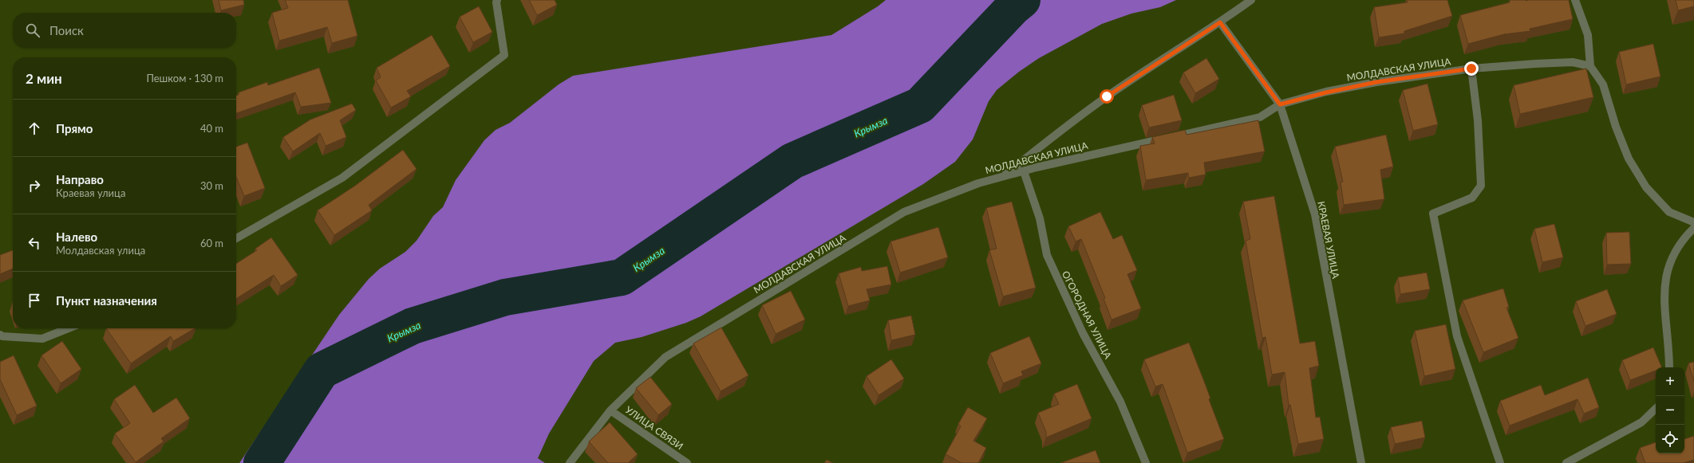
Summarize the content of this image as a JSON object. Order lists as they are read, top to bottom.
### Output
{
  "streets": {
    "street": [
      "МОЛДАВСКАЯ УЛИЦА",
      "КРАЕВАЯ УЛИЦА",
      "ОГОРОДНАЯ УЛИЦА",
      "УЛИЦА СВЯЗИ"
    ]
  },
  "crossings": [
    ["МОЛДАВСКАЯ УЛИЦА", "КРАЕВАЯ УЛИЦА"],
    ["МОЛДАВСКАЯ УЛИЦА", "ОГОРОДНАЯ УЛИЦА"],
    ["МОЛДАВСКАЯ УЛИЦА", "УЛИЦА СВЯЗИ"]
  ],
  "water": ["Крымза"],
  "page": {
    "search": "Поиск",
    "heading": ["2 мин", "Пешком · 130 m"],
    "list": [
      ["Прямо", "40 m"],
      ["Направо", "Краевая улица", "30 m"],
      ["Налево", "Молдавская улица", "60 m"],
      "Пункт назначения"
    ],
    "map_buttons": ["+", "−"]
  }
}
